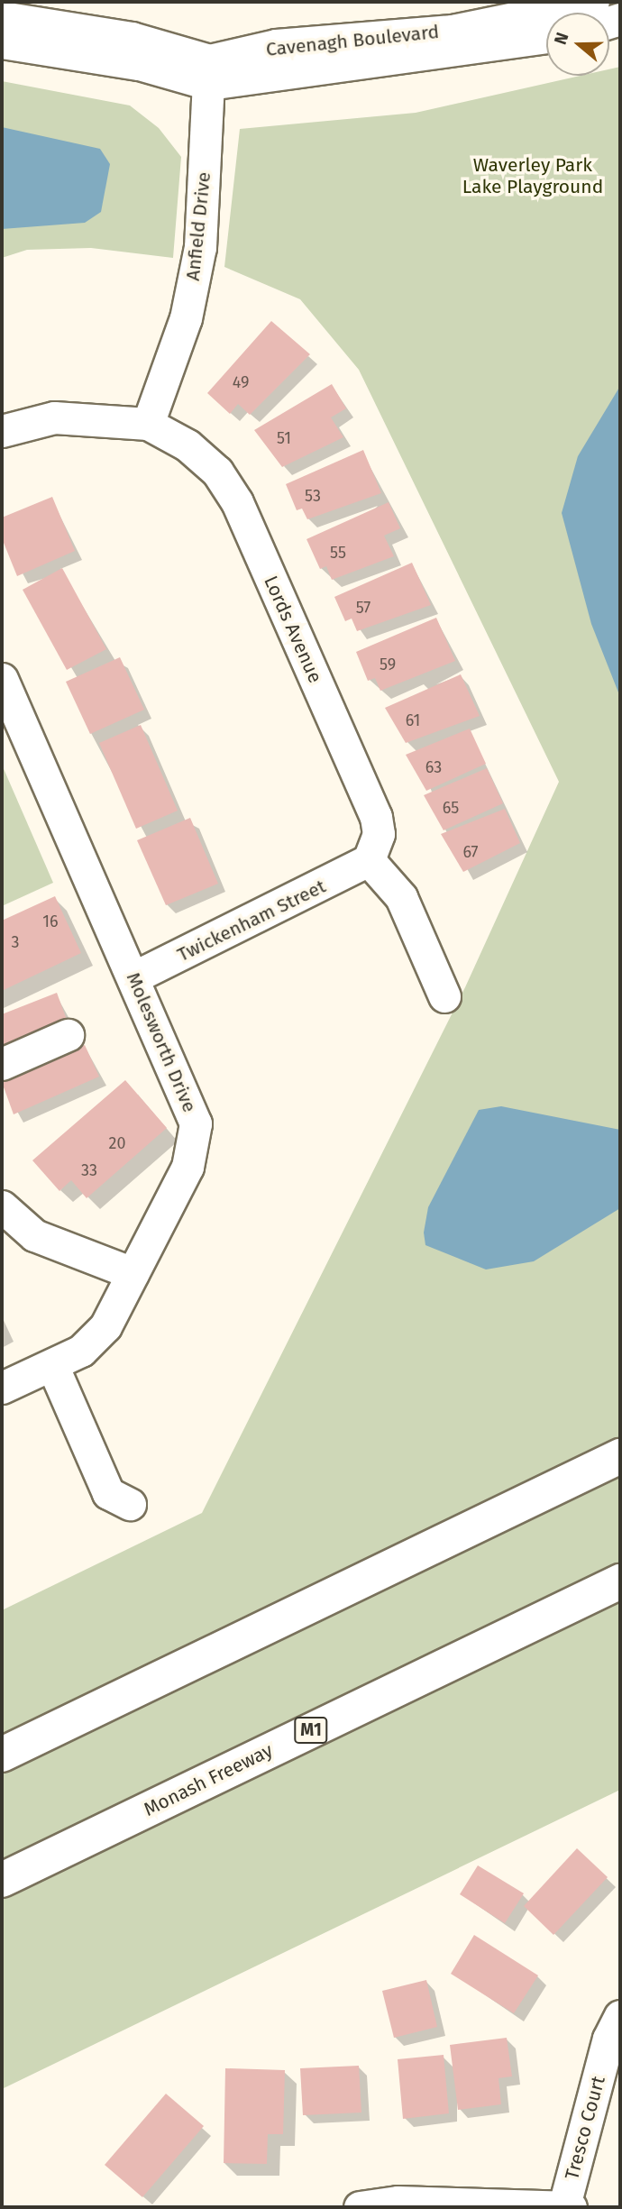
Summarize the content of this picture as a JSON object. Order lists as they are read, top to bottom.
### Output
{
  "streets": {
    "highway": ["M1", "Monash Freeway"],
    "street": [
      "Cavenagh Boulevard",
      "Anfield Drive",
      "Lords Avenue",
      "Twickenham Street",
      "Molesworth Drive",
      "Tresco Court"
    ]
  },
  "crossings": [
    ["Cavenagh Boulevard", "Anfield Drive"],
    ["Anfield Drive", "Lords Avenue"],
    ["Lords Avenue", "Twickenham Street"],
    ["Twickenham Street", "Molesworth Drive"]
  ],
  "parks": ["Waverley Park Lake Playground"],
  "house_numbers": [
    "49",
    "51",
    "53",
    "55",
    "57",
    "59",
    "61",
    "63",
    "65",
    "67",
    "16",
    "3",
    "20",
    "33"
  ],
  "north": "left"
}
